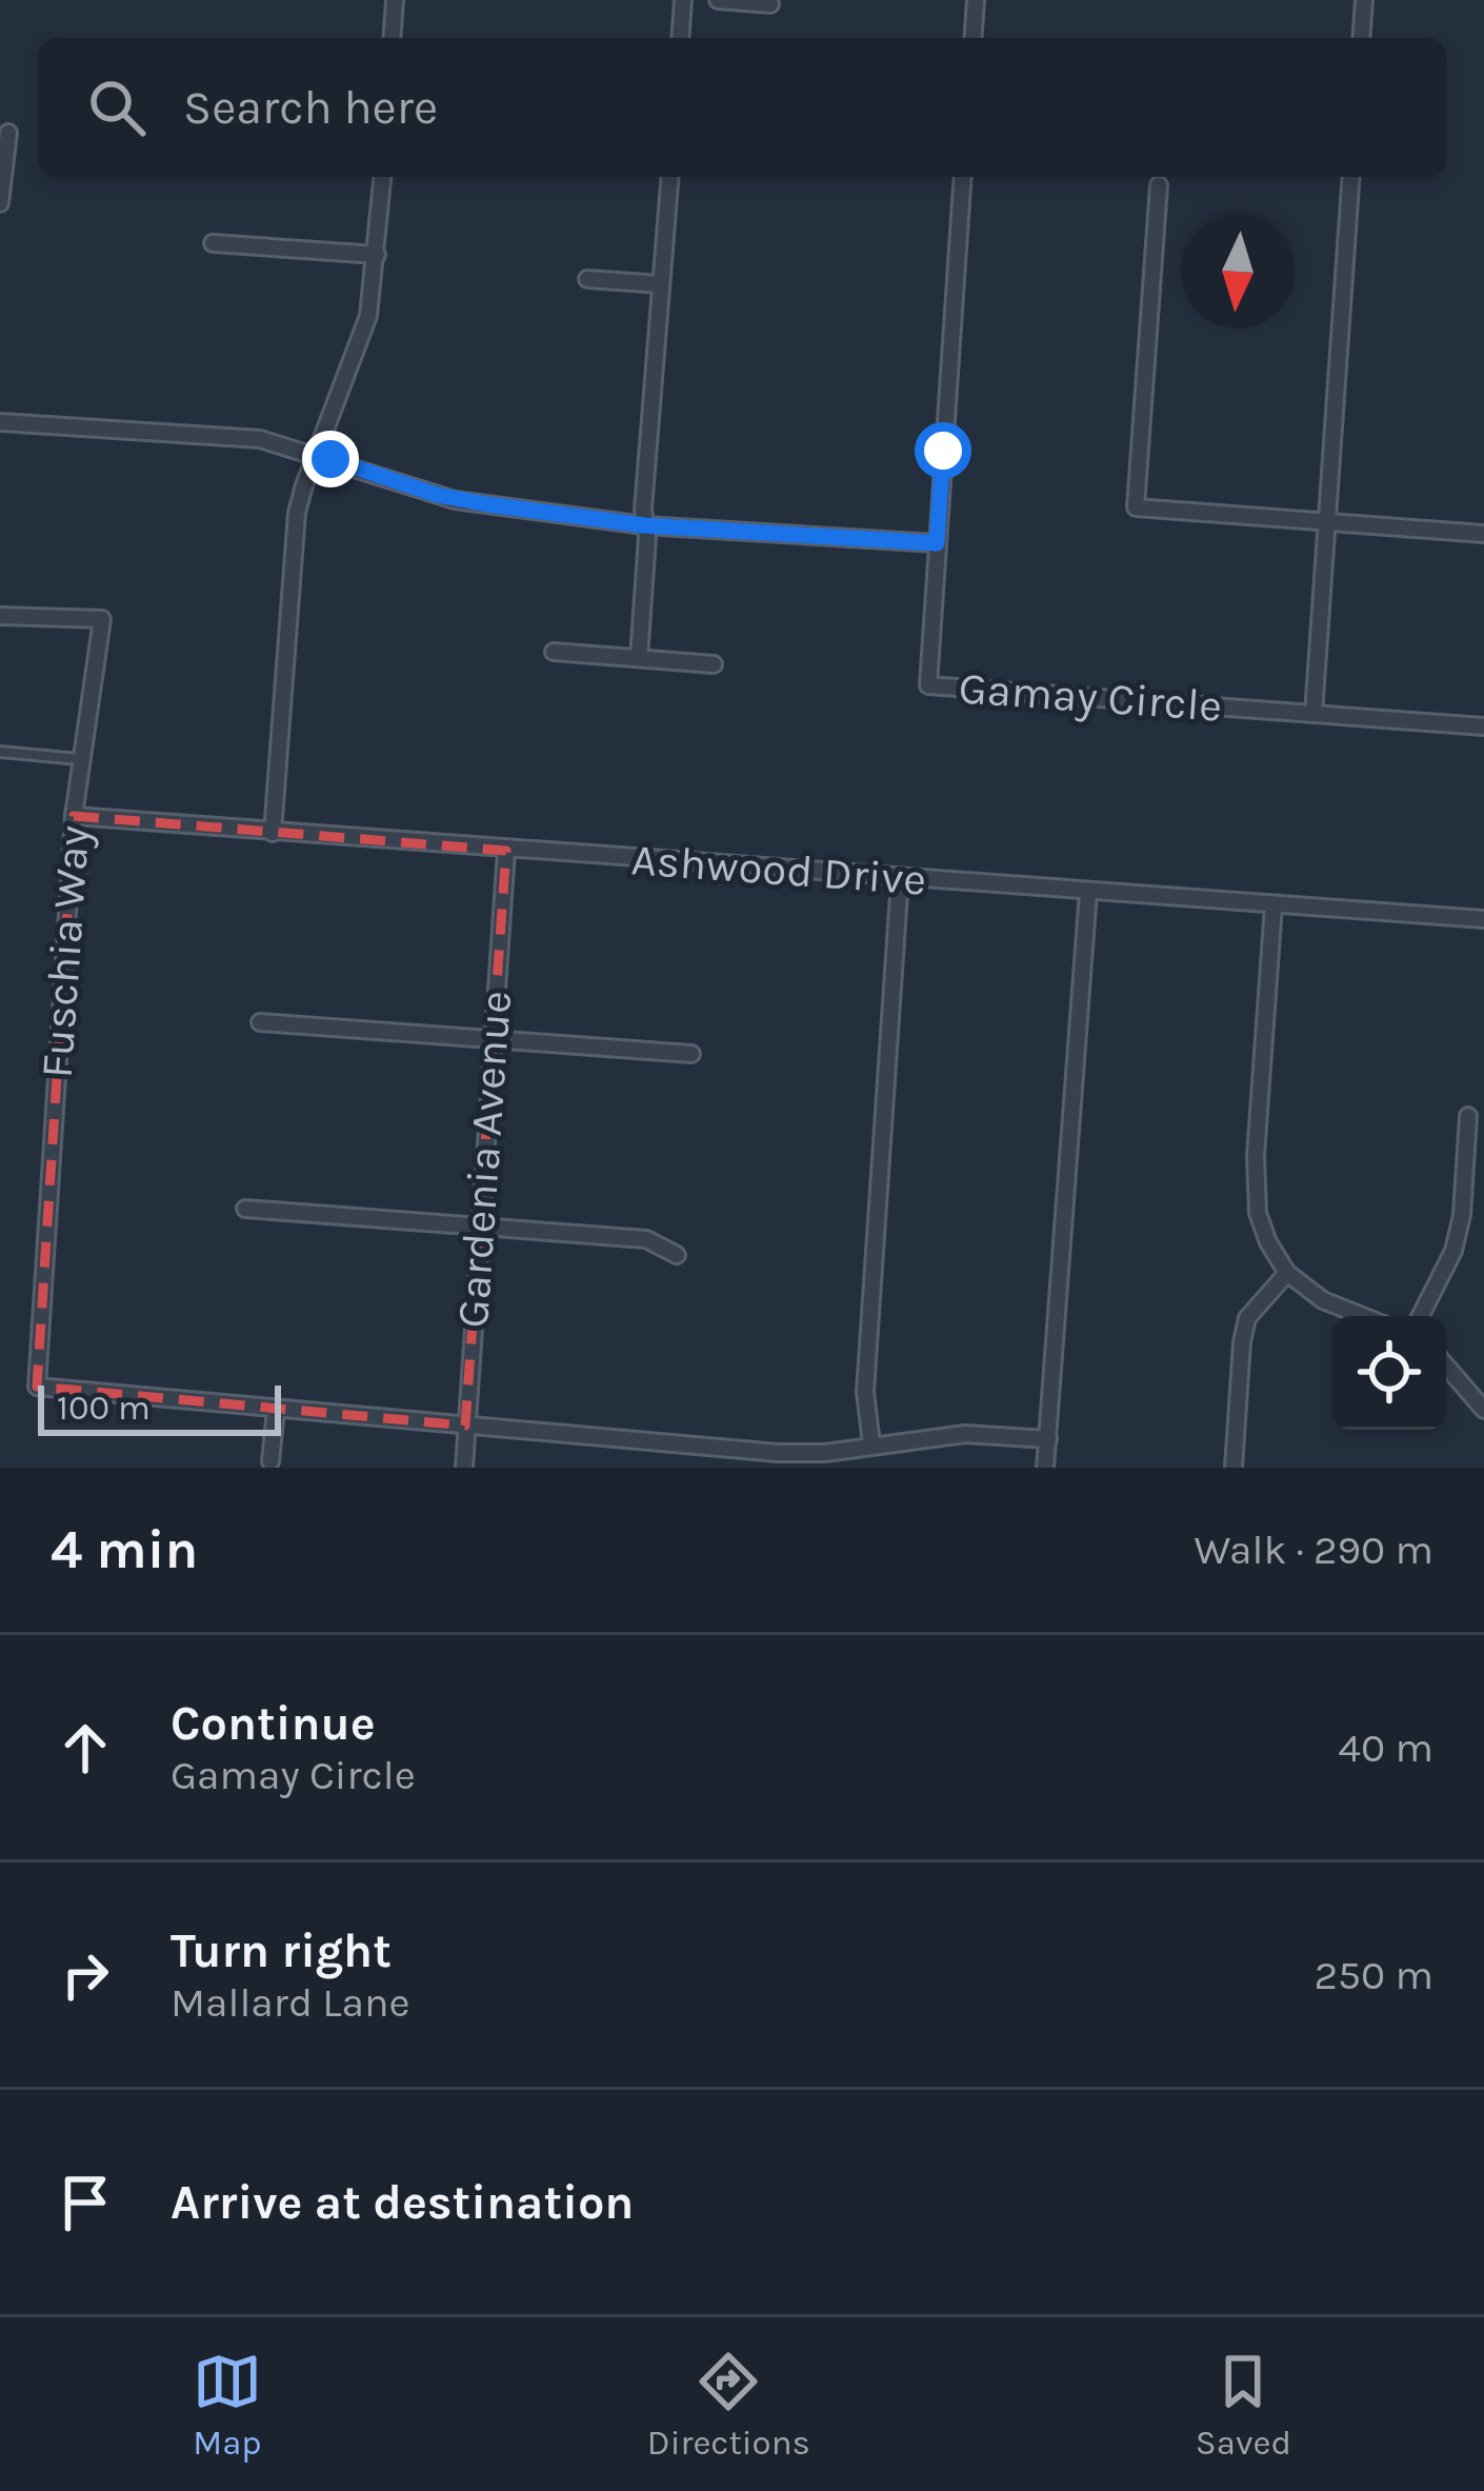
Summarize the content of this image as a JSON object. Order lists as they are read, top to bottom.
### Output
{
  "streets": {
    "street": [
      "Gamay Circle",
      "Ashwood Drive",
      "Fuschia Way",
      "Gardenia Avenue"
    ]
  },
  "crossings": [
    ["Ashwood Drive", "Fuschia Way"],
    ["Ashwood Drive", "Gardenia Avenue"]
  ],
  "scale_bar": "100 m",
  "north": "bottom",
  "page": {
    "search": "Search here",
    "scale": "100 m",
    "heading": ["4 min", "Walk · 290 m"],
    "list": [
      ["Continue", "Gamay Circle", "40 m"],
      ["Turn right", "Mallard Lane", "250 m"],
      "Arrive at destination"
    ],
    "nav": ["Map", "Directions", "Saved"]
  }
}
